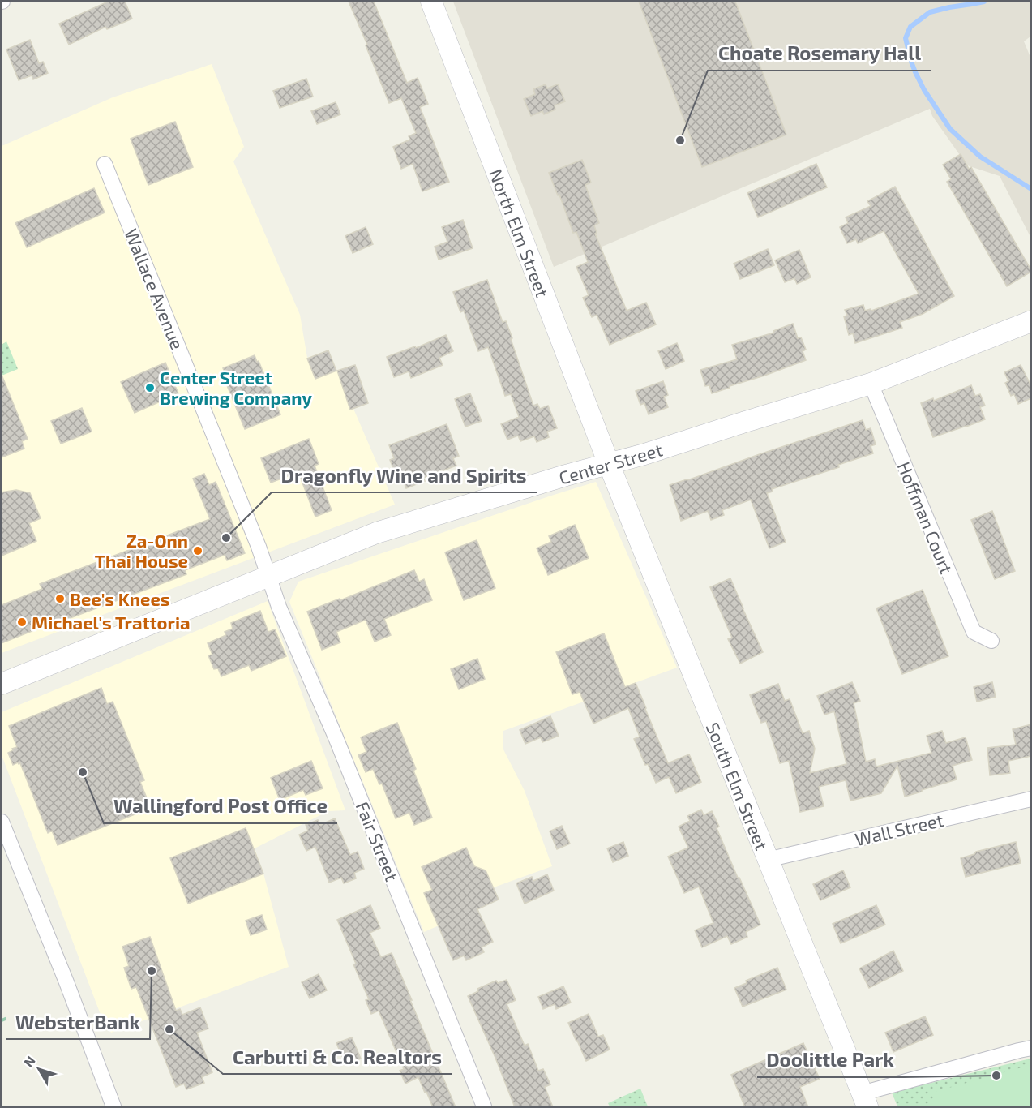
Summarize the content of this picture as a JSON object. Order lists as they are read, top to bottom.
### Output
{
  "streets": {
    "main road": ["North Elm Street", "Center Street", "South Elm Street"],
    "street": [
      "Wallace Avenue",
      "Hoffman Court",
      "Wall Street",
      "Fair Street"
    ]
  },
  "crossings": [
    ["North Elm Street", "Center Street"],
    ["North Elm Street", "South Elm Street"],
    ["Wallace Avenue", "Center Street"],
    ["Wallace Avenue", "Fair Street"],
    ["Center Street", "Hoffman Court"],
    ["Center Street", "South Elm Street"],
    ["Center Street", "Fair Street"],
    ["South Elm Street", "Wall Street"]
  ],
  "places": [
    "Choate Rosemary Hall",
    "Center Street Brewing Company",
    "Dragonfly Wine and Spirits",
    "Za-Onn Thai House",
    "Bee's Knees",
    "Michael's Trattoria",
    "Wallingford Post Office",
    "WebsterBank",
    "Carbutti & Co. Realtors",
    "Doolittle Park"
  ],
  "north": "top left"
}
